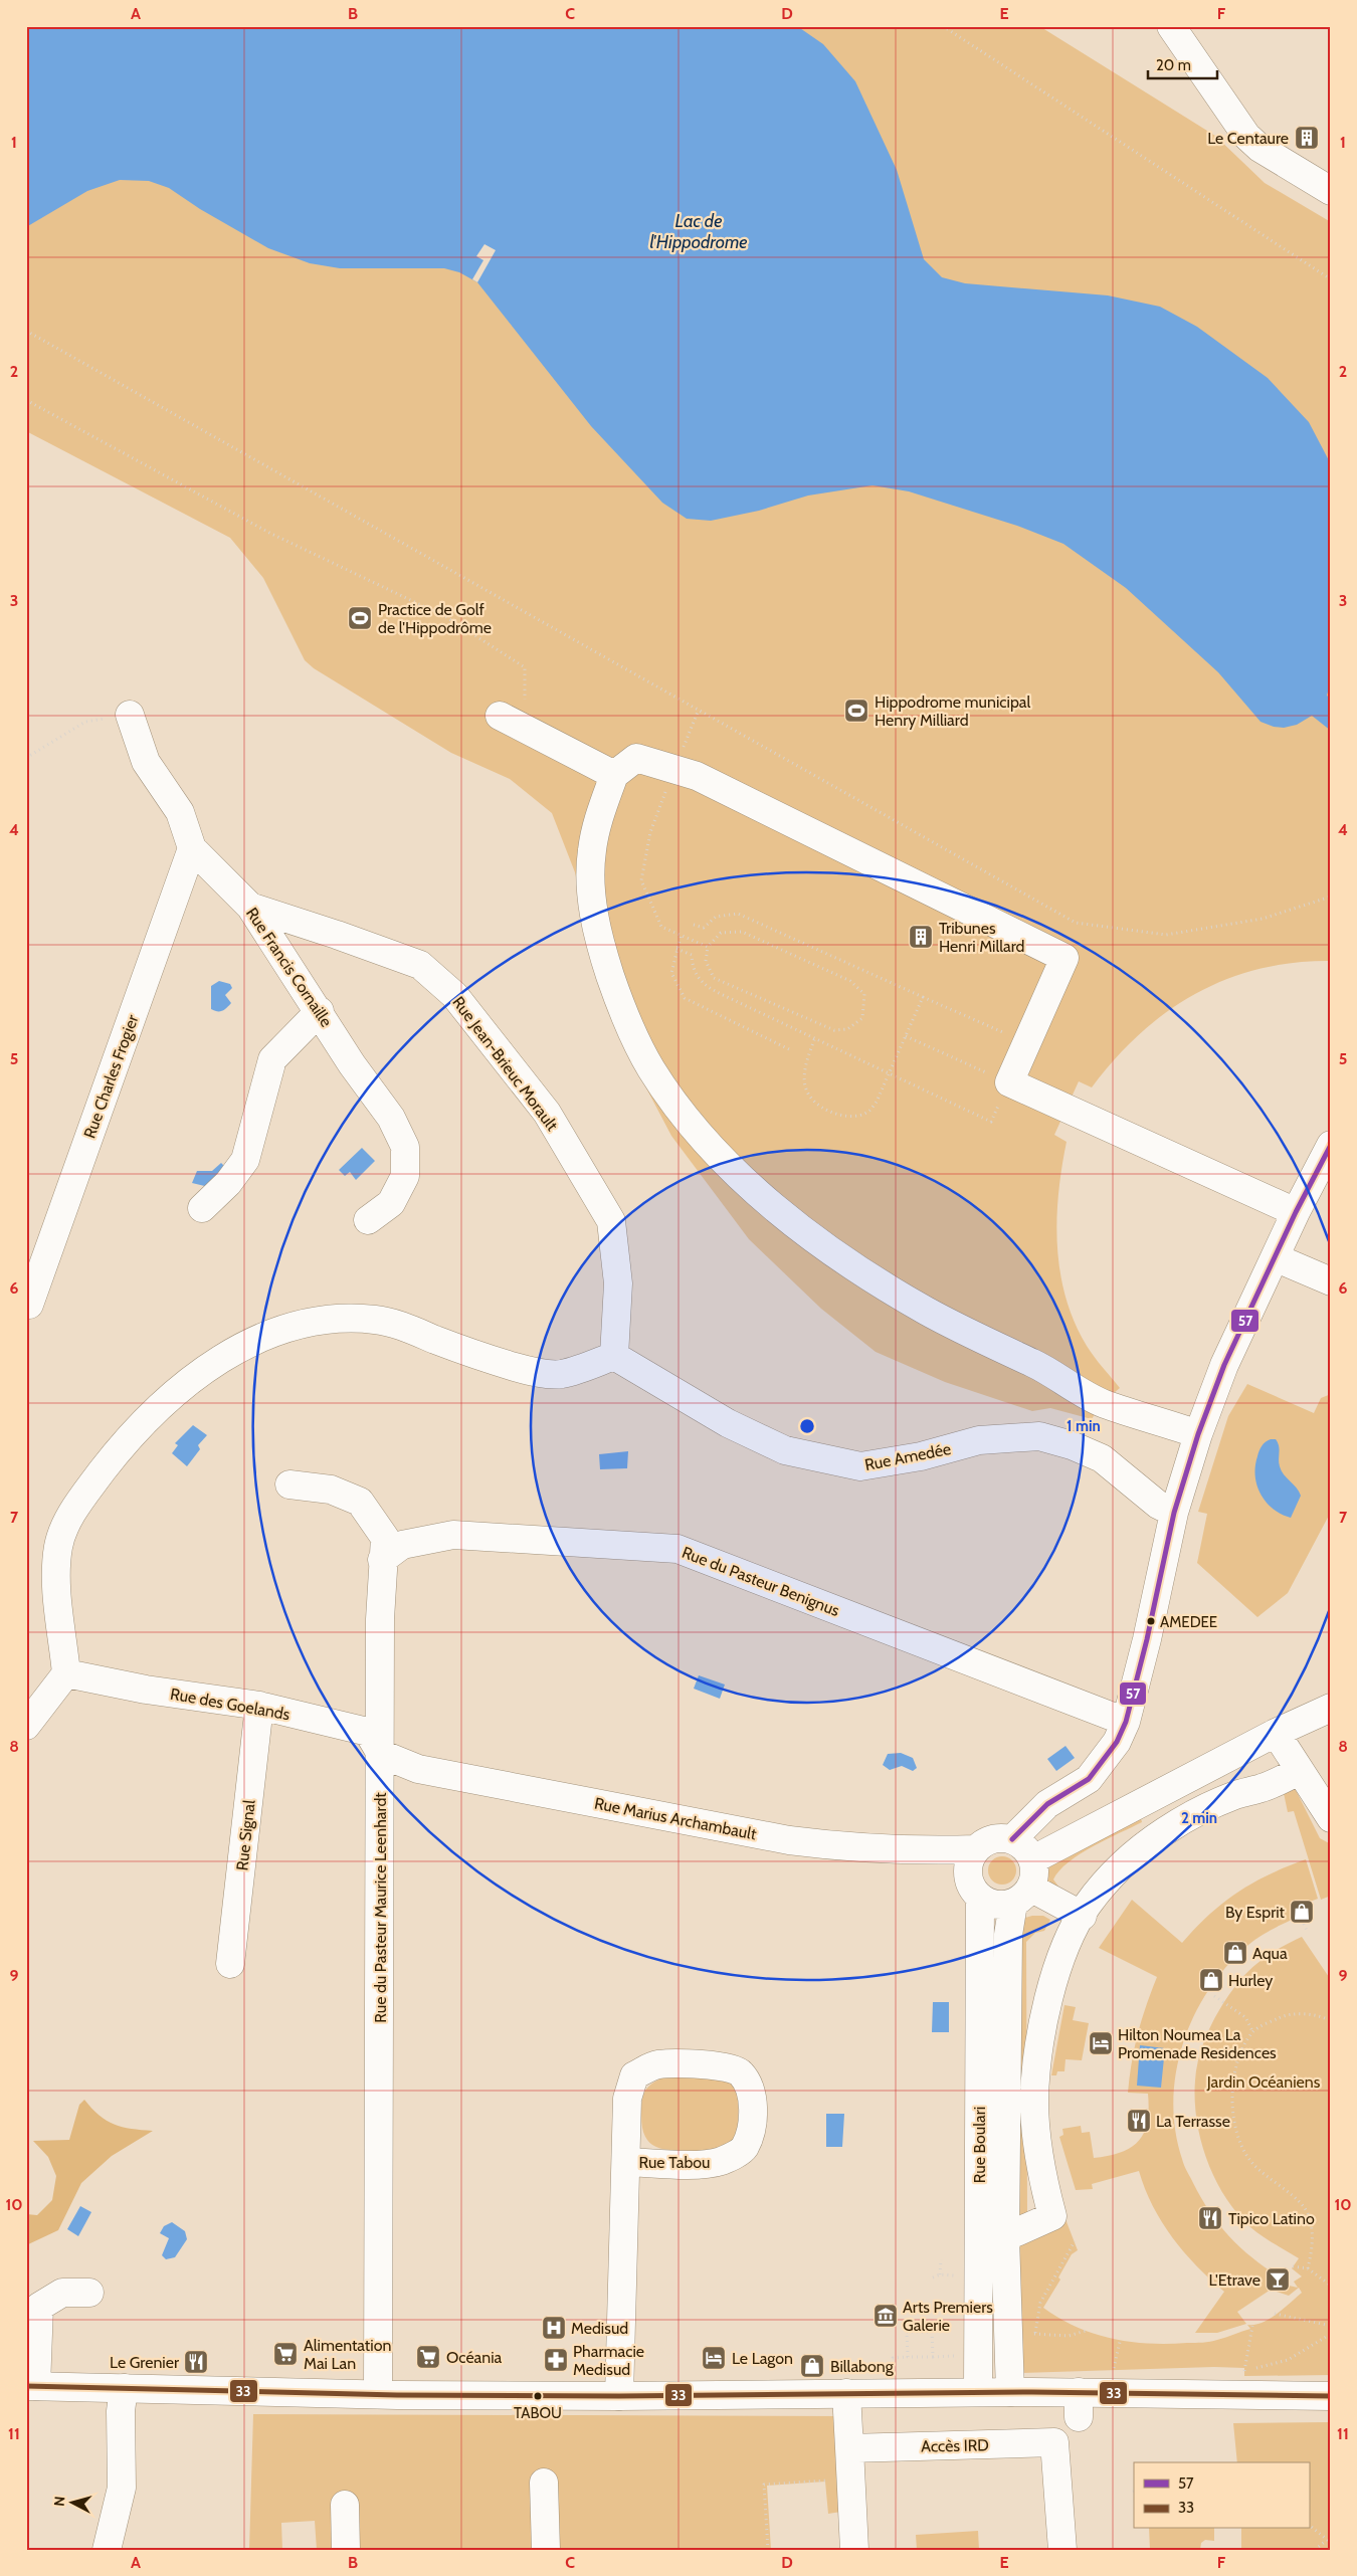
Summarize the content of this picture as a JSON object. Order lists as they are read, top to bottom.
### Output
{
  "streets": {
    "street": [
      "Rue Francis Cornaille",
      "Rue Jean-Brieuc Morault",
      "Rue Charles Frogier",
      "Rue Amedée",
      "Rue du Pasteur Benignus",
      "Rue des Goelands",
      "Rue Marius Archambault",
      "Rue Signal",
      "Rue du Pasteur Maurice Leenhardt",
      "Rue Boulari",
      "Rue Tabou",
      "Accès IRD"
    ]
  },
  "crossings": [
    ["Rue Francis Cornaille", "Rue Jean-Brieuc Morault"],
    ["Rue Francis Cornaille", "Rue Charles Frogier"],
    ["Rue Jean-Brieuc Morault", "Rue Amedée"],
    ["Rue du Pasteur Benignus", "Rue du Pasteur Maurice Leenhardt"],
    ["Rue des Goelands", "Rue Marius Archambault"],
    ["Rue des Goelands", "Rue Signal"],
    ["Rue des Goelands", "Rue du Pasteur Maurice Leenhardt"],
    ["Rue Marius Archambault", "Rue du Pasteur Maurice Leenhardt"],
    ["Rue Marius Archambault", "Rue Boulari"]
  ],
  "water": ["Lac de l'Hippodrome"],
  "parks": ["Jardin Océaniens"],
  "places": {
    "building": ["Le Centaure", "Tribunes Henri Millard"],
    "sports": ["Practice de Golf de l'Hippodrôme", "Hippodrome municipal Henry Milliard"],
    "other": ["AMEDEE", "TABOU"],
    "shop": [
      "By Esprit",
      "Aqua",
      "Hurley",
      "Billabong"
    ],
    "hotel": ["Hilton Noumea La Promenade Residences", "Le Lagon"],
    "restaurant": ["La Terrasse", "Tipico Latino", "Le Grenier"],
    "bar": ["L'Etrave"],
    "museum": ["Arts Premiers Galerie"],
    "hospital": ["Medisud"],
    "supermarket": ["Alimentation Mai Lan", "Océania"],
    "pharmacy": ["Pharmacie Medisud"]
  },
  "lines": ["transit line 57", "transit line 33"],
  "legend": ["57", "33"],
  "scale_bar": "20 m",
  "north": "left",
  "grid": {
    "columns": [
      "A",
      "B",
      "C",
      "D",
      "E",
      "F"
    ],
    "rows": [
      "1",
      "2",
      "3",
      "4",
      "5",
      "6",
      "7",
      "8",
      "9",
      "10",
      "11"
    ]
  },
  "rings": ["1 min", "2 min"]
}
